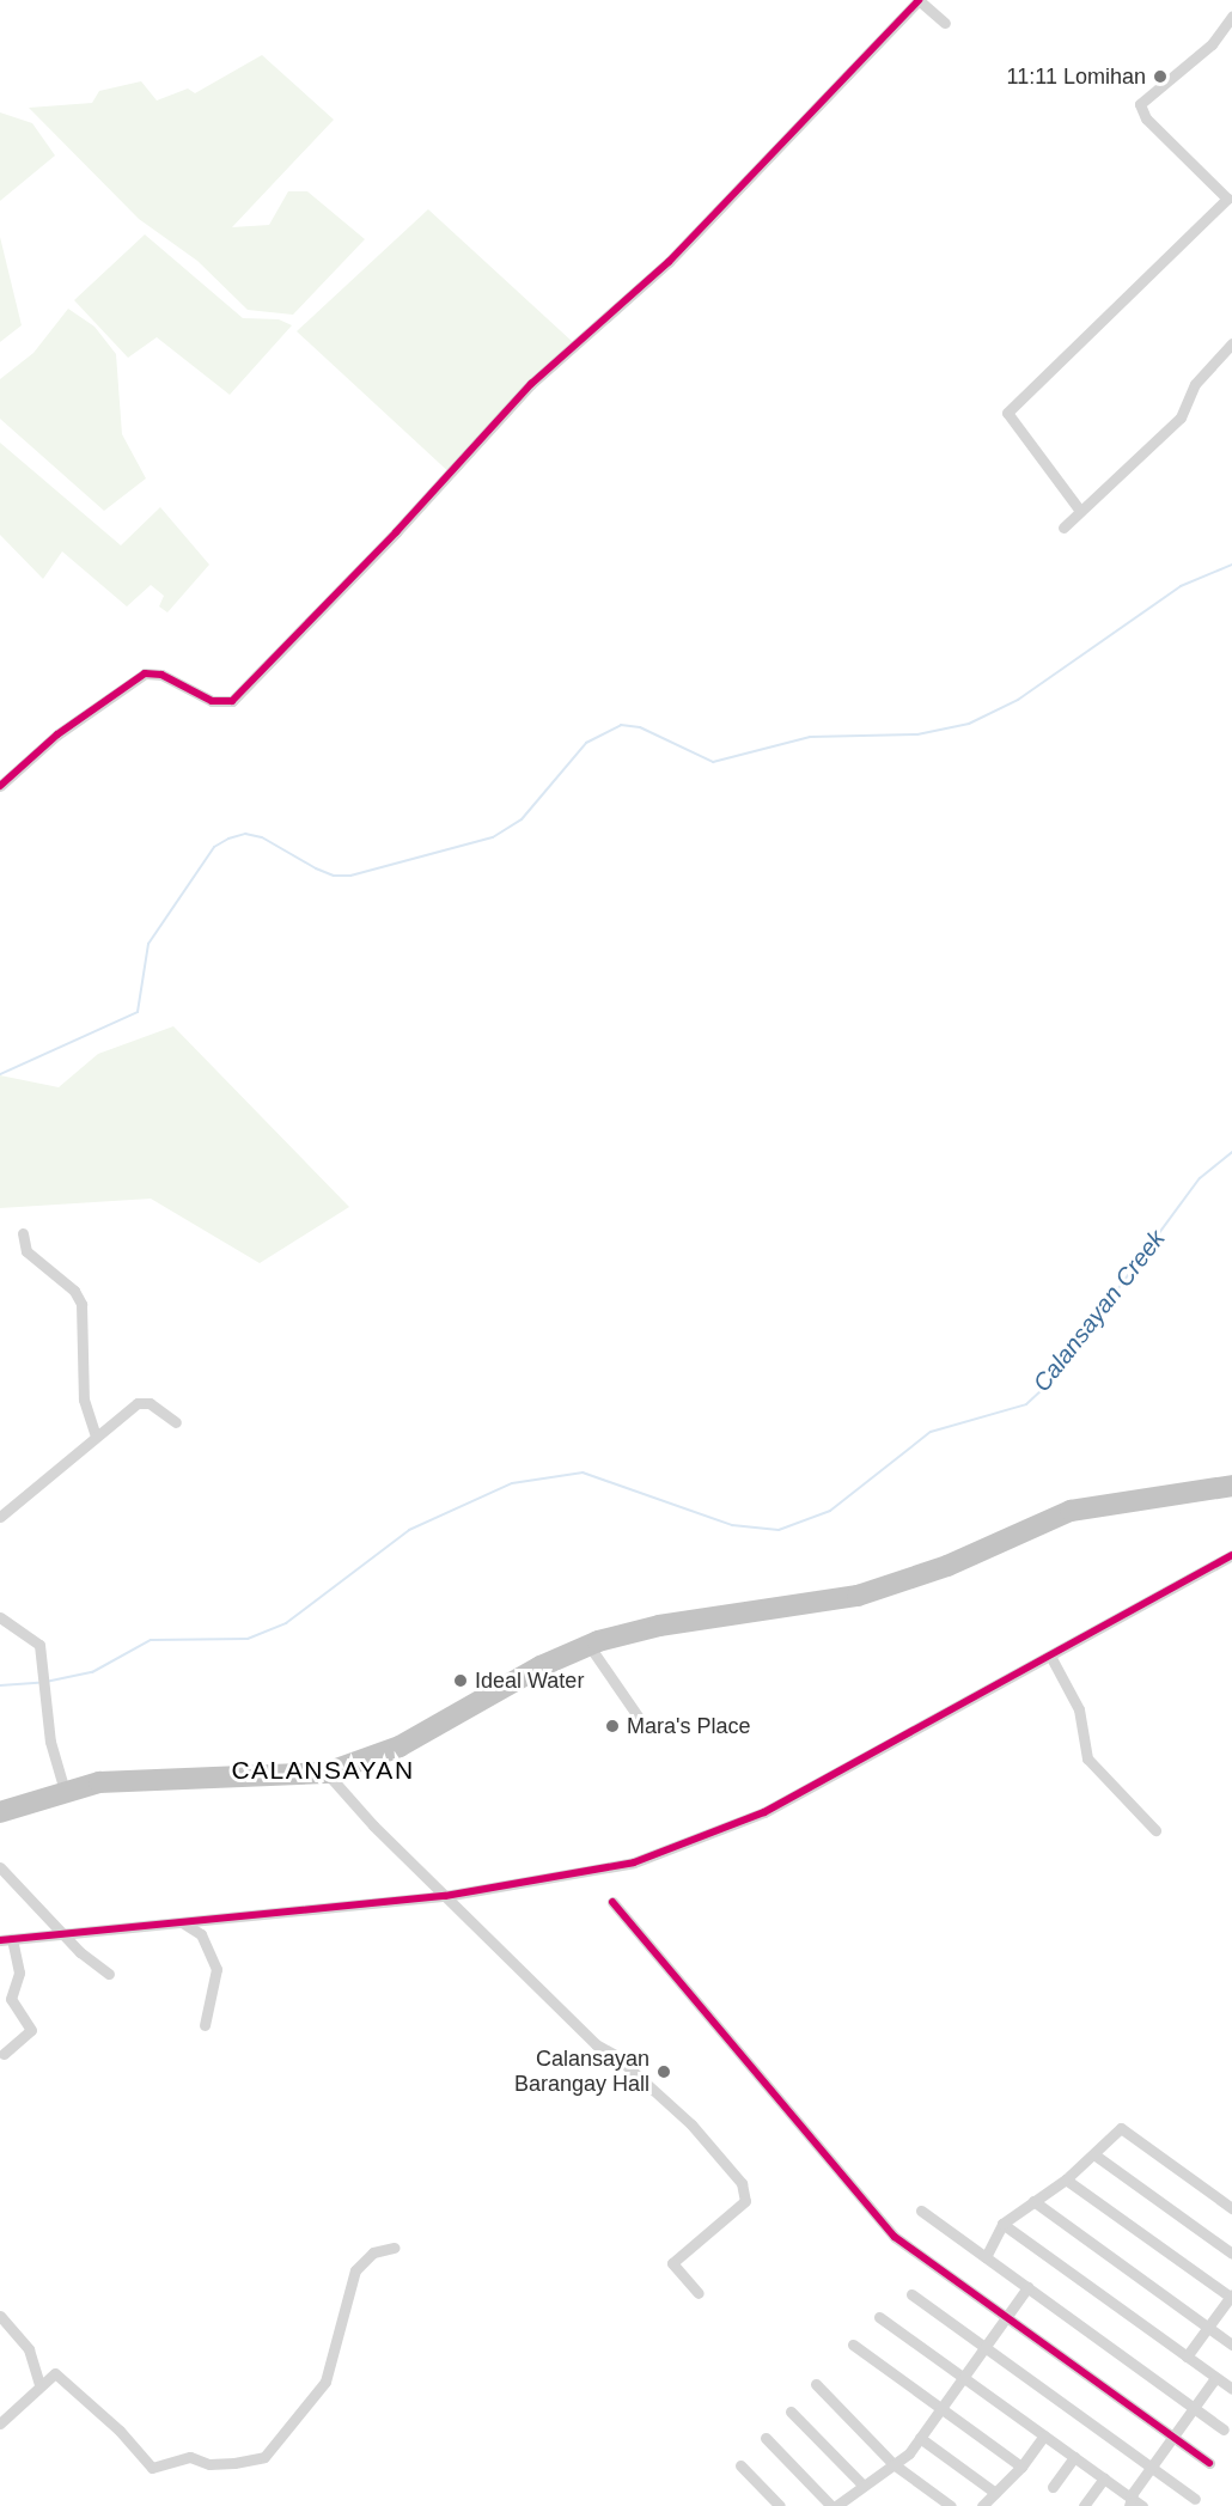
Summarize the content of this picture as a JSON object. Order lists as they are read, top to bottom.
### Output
{
  "districts": ["CALANSAYAN"],
  "water": ["Calansayan Creek"],
  "places": [
    "11:11 Lomihan",
    "Ideal Water",
    "Mara's Place",
    "Calansayan Barangay Hall"
  ]
}
